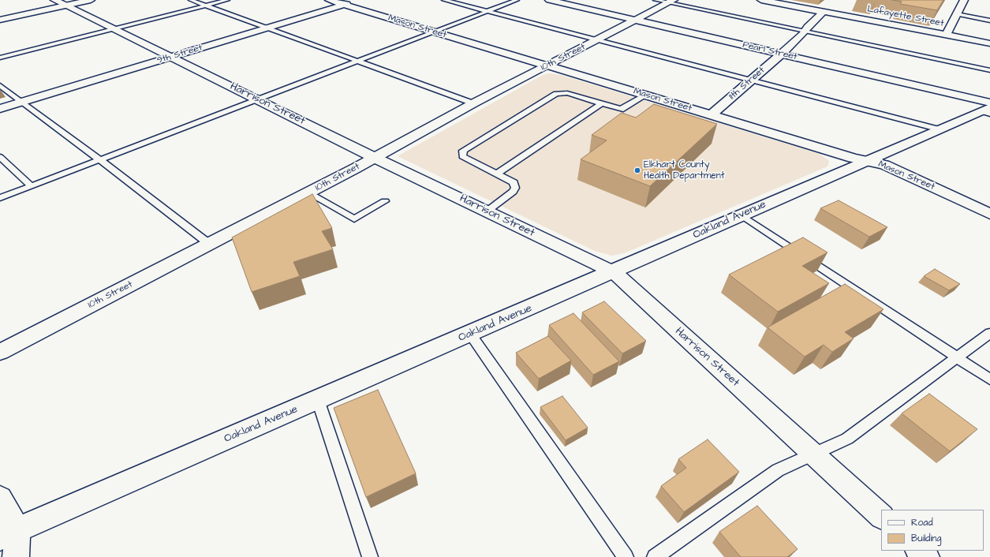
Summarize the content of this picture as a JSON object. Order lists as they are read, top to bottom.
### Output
{
  "streets": {
    "street": [
      "Lafayette Street",
      "Mason Street",
      "Pearl Street",
      "9th Street",
      "10th Street",
      "11th Street",
      "Harrison Street",
      "Oakland Avenue"
    ]
  },
  "crossings": [
    ["Lafayette Street", "11th Street"],
    ["Mason Street", "9th Street"],
    ["Mason Street", "10th Street"],
    ["Mason Street", "11th Street"],
    ["Mason Street", "Oakland Avenue"],
    ["Pearl Street", "10th Street"],
    ["Pearl Street", "11th Street"],
    ["Pearl Street", "Oakland Avenue"],
    ["9th Street", "Harrison Street"],
    ["10th Street", "Harrison Street"],
    ["Harrison Street", "Oakland Avenue"]
  ],
  "places": ["Elkhart County Health Department"],
  "legend": ["Road", "Building"]
}
